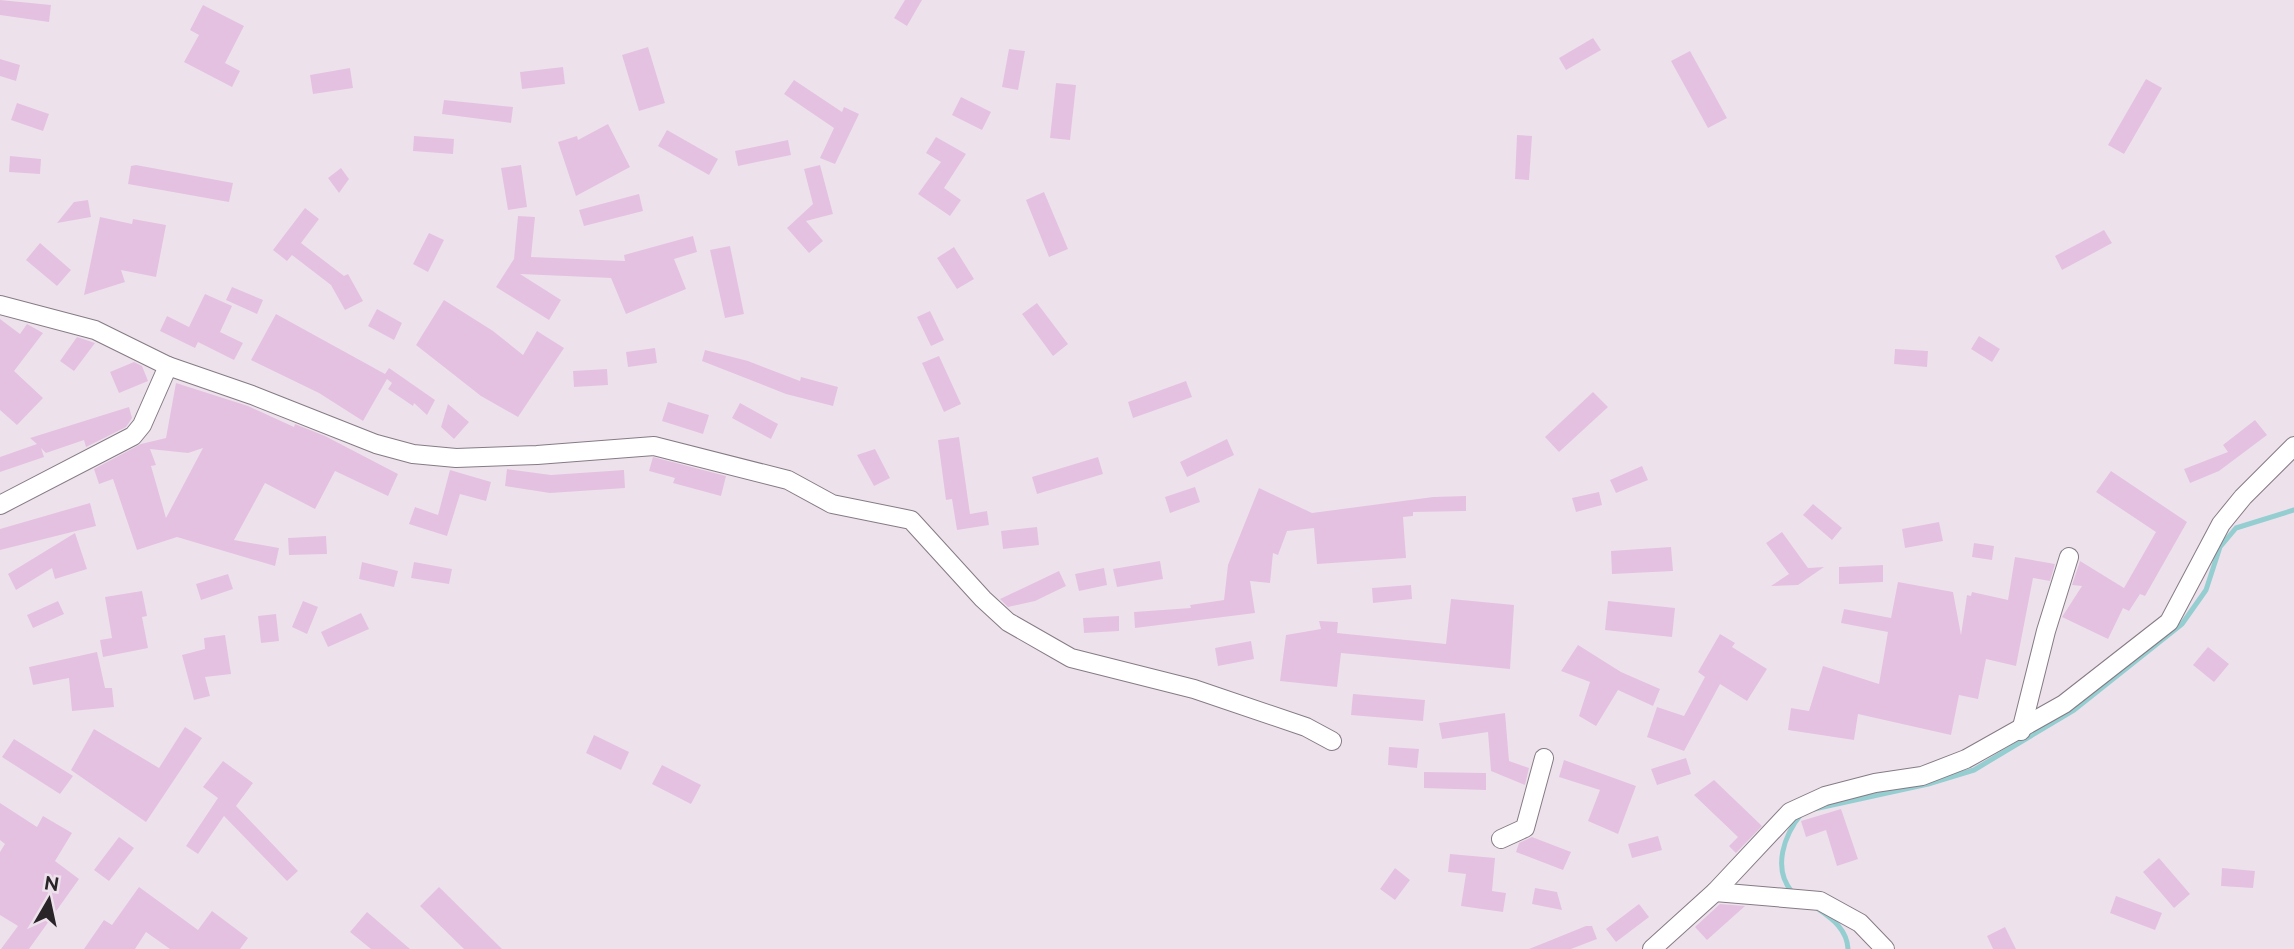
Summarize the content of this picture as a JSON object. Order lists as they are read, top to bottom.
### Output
{
  "north": "top"
}
